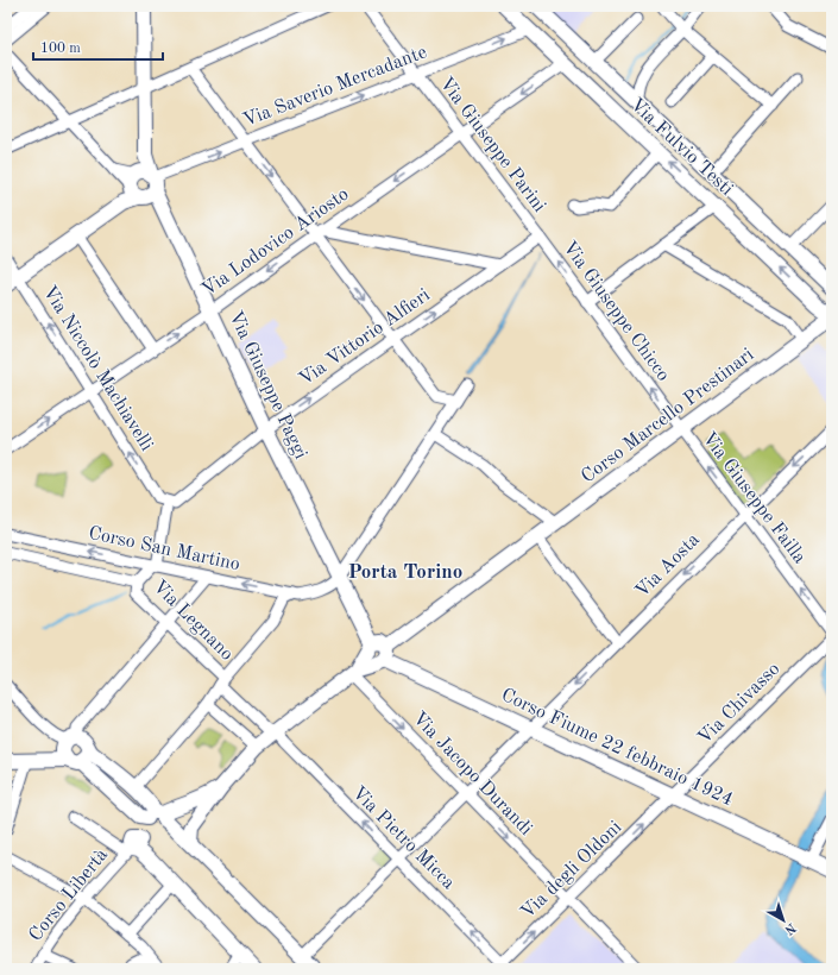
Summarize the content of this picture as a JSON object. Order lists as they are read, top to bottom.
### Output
{
  "streets": {
    "main road": [
      "Via Fulvio Testi",
      "Via Giuseppe Paggi",
      "Corso Marcello Prestinari",
      "Corso Fiume 22 febbraio 1924"
    ],
    "street": [
      "Via Saverio Mercadante",
      "Via Giuseppe Parini",
      "Via Lodovico Ariosto",
      "Via Giuseppe Chicco",
      "Via Vittorio Alfieri",
      "Via Niccolò Machiavelli",
      "Via Giuseppe Failla",
      "Corso San Martino",
      "Via Aosta",
      "Via Legnano",
      "Via Chivasso",
      "Via Jacopo Durandi",
      "Via Pietro Micca",
      "Via degli Oldoni",
      "Corso Libertà"
    ]
  },
  "crossings": [
    ["Via Saverio Mercadante", "Via Giuseppe Parini"],
    ["Via Saverio Mercadante", "Via Fulvio Testi"],
    ["Via Saverio Mercadante", "Via Giuseppe Paggi"],
    ["Via Giuseppe Parini", "Via Lodovico Ariosto"],
    ["Via Giuseppe Parini", "Via Giuseppe Chicco"],
    ["Via Giuseppe Parini", "Via Vittorio Alfieri"],
    ["Via Fulvio Testi", "Via Lodovico Ariosto"],
    ["Via Fulvio Testi", "Corso Marcello Prestinari"],
    ["Via Lodovico Ariosto", "Via Niccolò Machiavelli"],
    ["Via Lodovico Ariosto", "Via Giuseppe Paggi"],
    ["Via Giuseppe Chicco", "Via Vittorio Alfieri"],
    ["Via Giuseppe Chicco", "Corso Marcello Prestinari"],
    ["Via Giuseppe Chicco", "Via Giuseppe Failla"],
    ["Via Vittorio Alfieri", "Via Niccolò Machiavelli"],
    ["Via Vittorio Alfieri", "Via Giuseppe Paggi"],
    ["Via Giuseppe Paggi", "Corso Marcello Prestinari"],
    ["Via Giuseppe Paggi", "Corso San Martino"],
    ["Via Giuseppe Paggi", "Corso Fiume 22 febbraio 1924"],
    ["Corso Marcello Prestinari", "Via Giuseppe Failla"],
    ["Corso Marcello Prestinari", "Via Legnano"],
    ["Corso Marcello Prestinari", "Corso Fiume 22 febbraio 1924"],
    ["Corso Marcello Prestinari", "Via Jacopo Durandi"],
    ["Corso Marcello Prestinari", "Via Pietro Micca"],
    ["Via Giuseppe Failla", "Via Aosta"],
    ["Corso San Martino", "Via Legnano"],
    ["Via Aosta", "Corso Fiume 22 febbraio 1924"],
    ["Via Aosta", "Via Jacopo Durandi"],
    ["Via Aosta", "Via Pietro Micca"],
    ["Via Legnano", "Via Pietro Micca"],
    ["Via Chivasso", "Corso Fiume 22 febbraio 1924"],
    ["Via Chivasso", "Via degli Oldoni"],
    ["Corso Fiume 22 febbraio 1924", "Via degli Oldoni"],
    ["Via Jacopo Durandi", "Via degli Oldoni"],
    ["Via Pietro Micca", "Via degli Oldoni"]
  ],
  "one_way": [
    "Via Giuseppe Chicco",
    "Via Vittorio Alfieri",
    "Via Giuseppe Failla",
    "Via Aosta",
    "Via Jacopo Durandi",
    "Via Pietro Micca",
    "Via degli Oldoni"
  ],
  "districts": ["Porta Torino"],
  "scale_bar": "100 m",
  "north": "bottom right"
}
